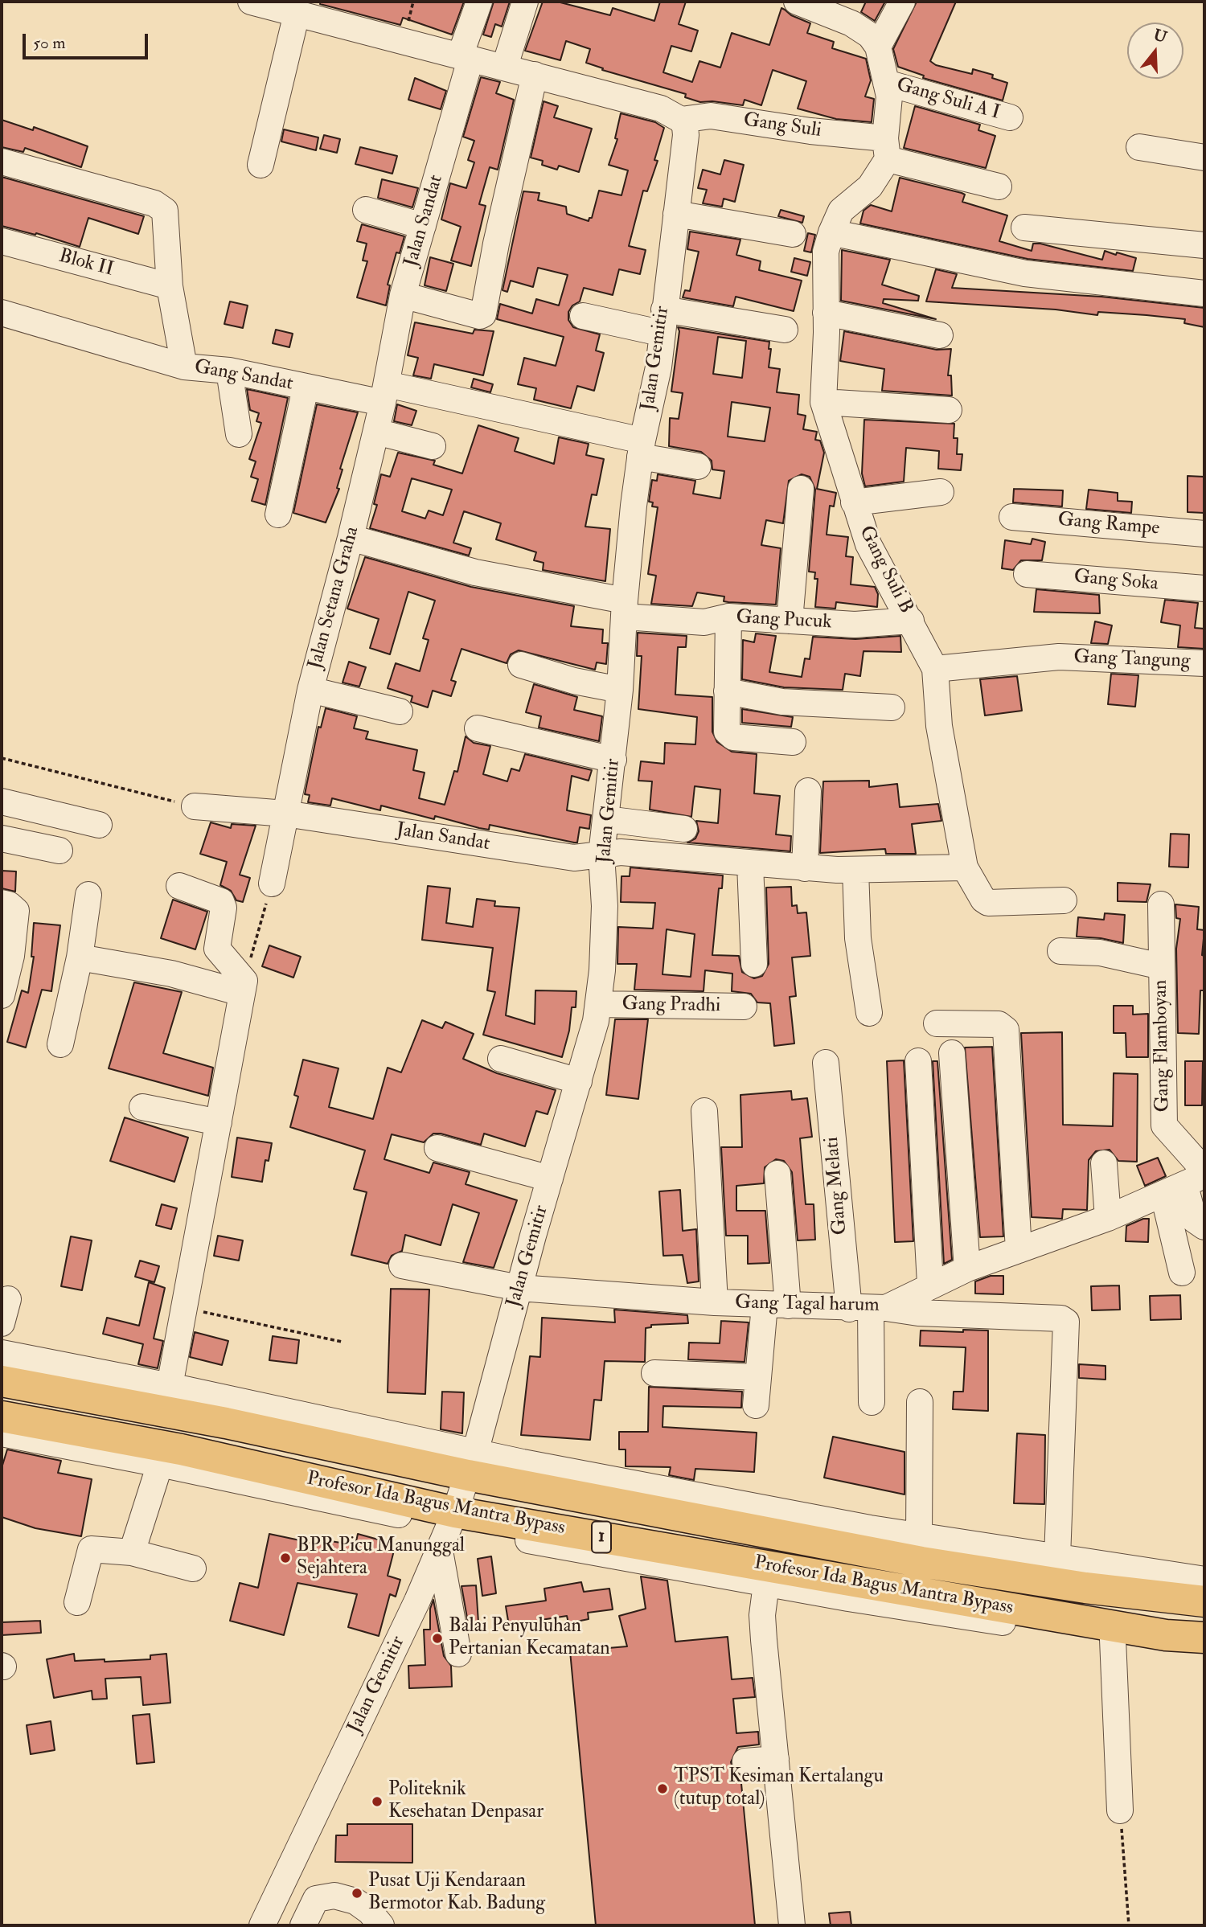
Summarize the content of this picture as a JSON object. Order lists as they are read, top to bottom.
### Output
{
  "streets": {
    "highway": ["Profesor Ida Bagus Mantra Bypass", "1"],
    "street": [
      "Gang Suli A I",
      "Gang Suli",
      "Jalan Sandat",
      "Blok II",
      "Jalan Gemitir",
      "Gang Sandat",
      "Gang Rampe",
      "Gang Suli B",
      "Gang Soka",
      "Jalan Setana Graha",
      "Gang Pucuk",
      "Gang Tangung",
      "Gang Pradhi",
      "Gang Flamboyan",
      "Gang Melati",
      "Gang Tagal harum"
    ]
  },
  "crossings": [
    ["Gang Suli", "Jalan Gemitir"],
    ["Gang Suli", "Gang Suli B"],
    ["Jalan Sandat", "Jalan Gemitir"],
    ["Jalan Sandat", "Gang Sandat"],
    ["Jalan Sandat", "Gang Suli B"],
    ["Jalan Sandat", "Jalan Setana Graha"],
    ["Blok II", "Gang Sandat"],
    ["Jalan Gemitir", "Gang Sandat"],
    ["Jalan Gemitir", "Gang Pucuk"],
    ["Jalan Gemitir", "Gang Pradhi"],
    ["Jalan Gemitir", "Gang Tagal harum"],
    ["Jalan Gemitir", "Profesor Ida Bagus Mantra Bypass"],
    ["Gang Sandat", "Jalan Setana Graha"],
    ["Gang Suli B", "Gang Pucuk"],
    ["Gang Suli B", "Gang Tangung"],
    ["Jalan Setana Graha", "Gang Pucuk"],
    ["Gang Flamboyan", "Gang Tagal harum"],
    ["Gang Melati", "Gang Tagal harum"]
  ],
  "places": [
    "BPR Picu Manunggal Sejahtera",
    "Balai Penyuluhan Pertanian Kecamatan",
    "TPST Kesiman Kertalangu (tutup total)",
    "Politeknik Kesehatan Denpasar",
    "Pusat Uji Kendaraan Bermotor Kab. Badung"
  ],
  "scale_bar": "50 m",
  "north": "top"
}
